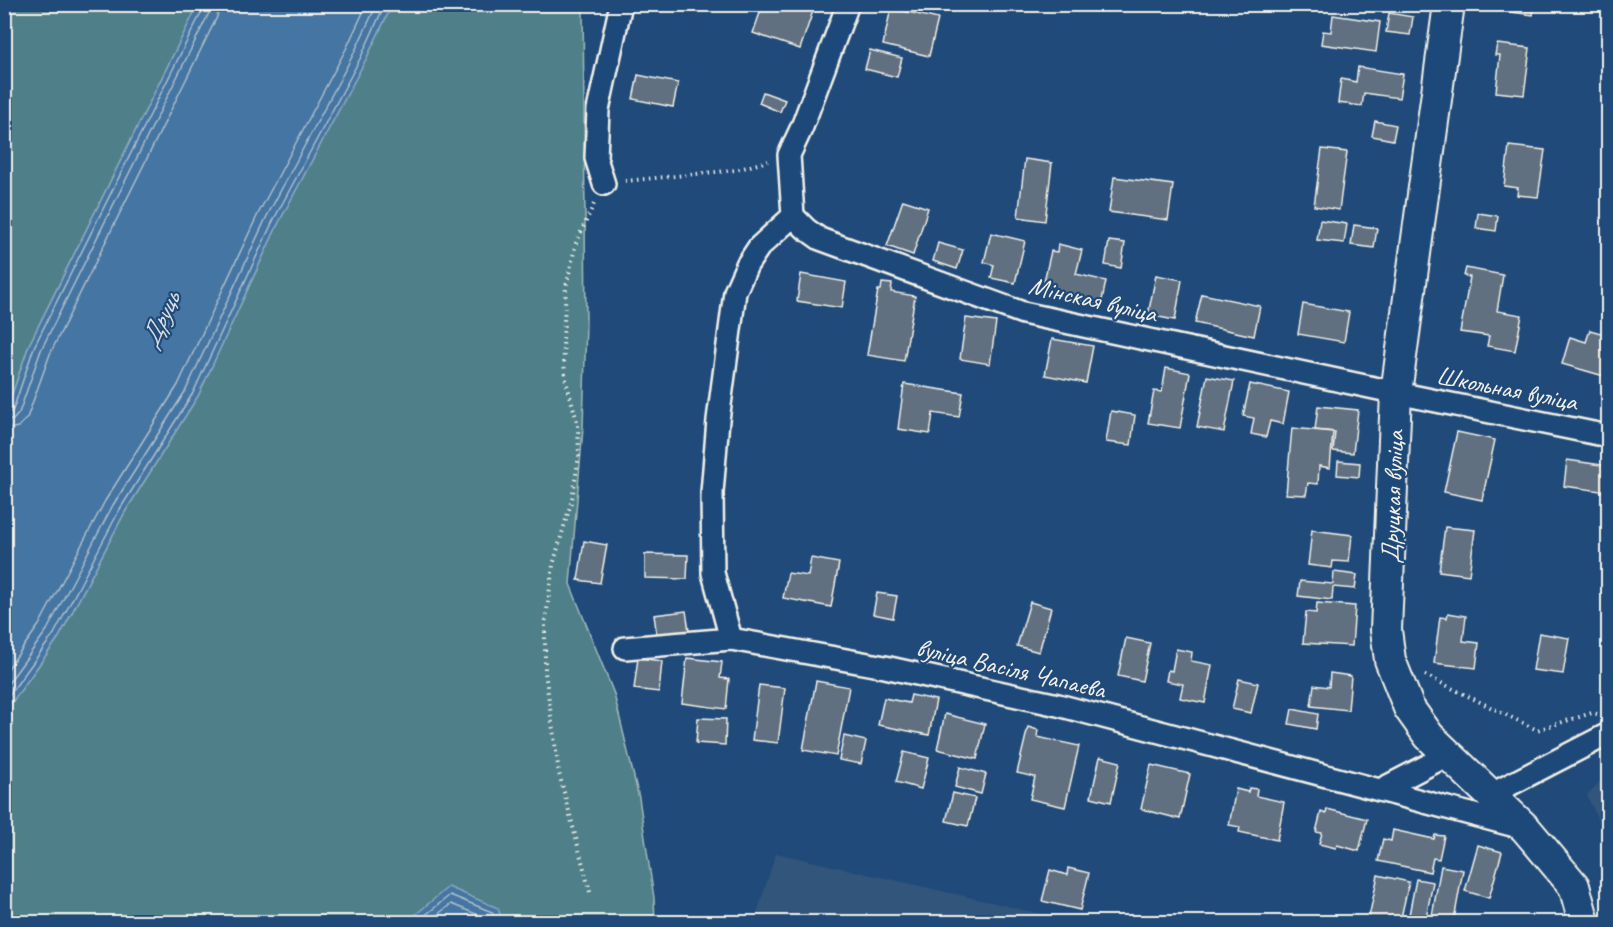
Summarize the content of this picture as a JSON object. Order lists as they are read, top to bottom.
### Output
{
  "streets": {
    "main road": ["Друцкая вуліца"],
    "street": ["Мінская вуліца", "Школьная вуліца", "вуліца Васіля Чапаева"]
  },
  "crossings": [
    ["Мінская вуліца", "Школьная вуліца"],
    ["Мінская вуліца", "Друцкая вуліца"],
    ["Школьная вуліца", "Друцкая вуліца"],
    ["Друцкая вуліца", "вуліца Васіля Чапаева"]
  ],
  "water": ["Друць"]
}
